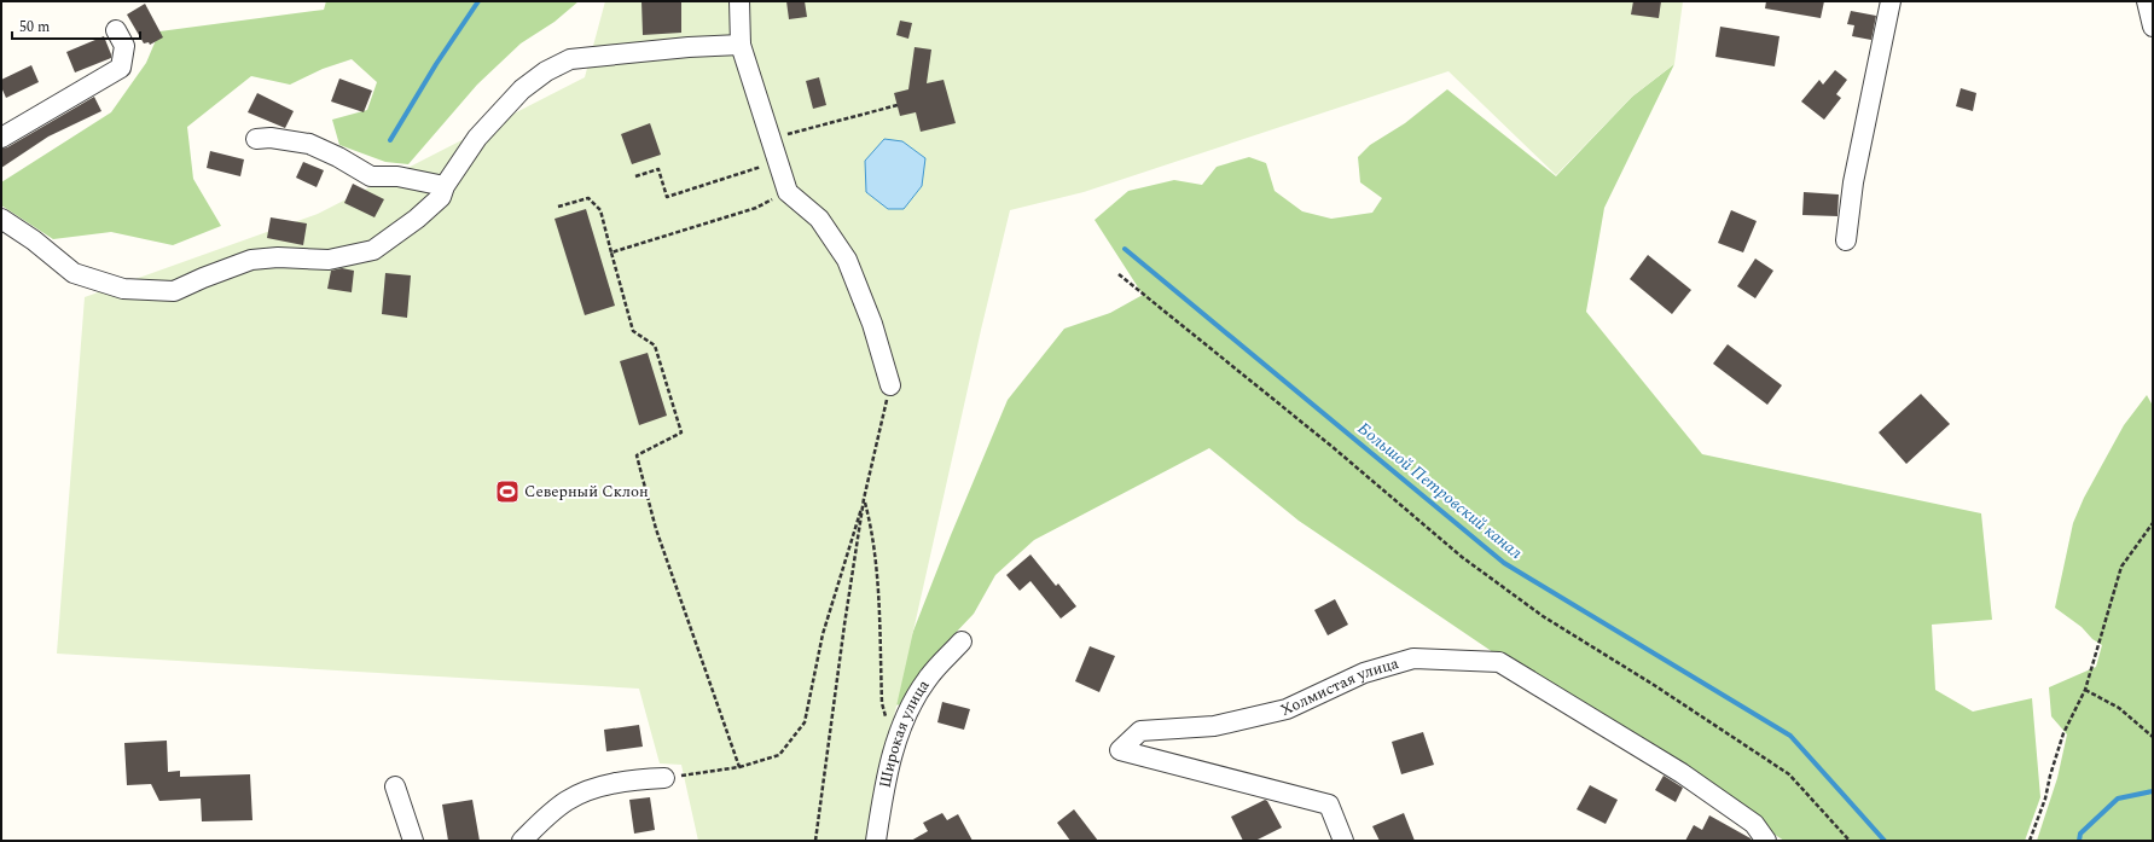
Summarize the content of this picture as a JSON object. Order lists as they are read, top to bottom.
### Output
{
  "streets": {
    "street": ["Холмистая улица", "Широкая улица"]
  },
  "water": ["Большой Петровский канал"],
  "places": {
    "sports": ["Северный Склон"]
  },
  "scale_bar": "50 m"
}
